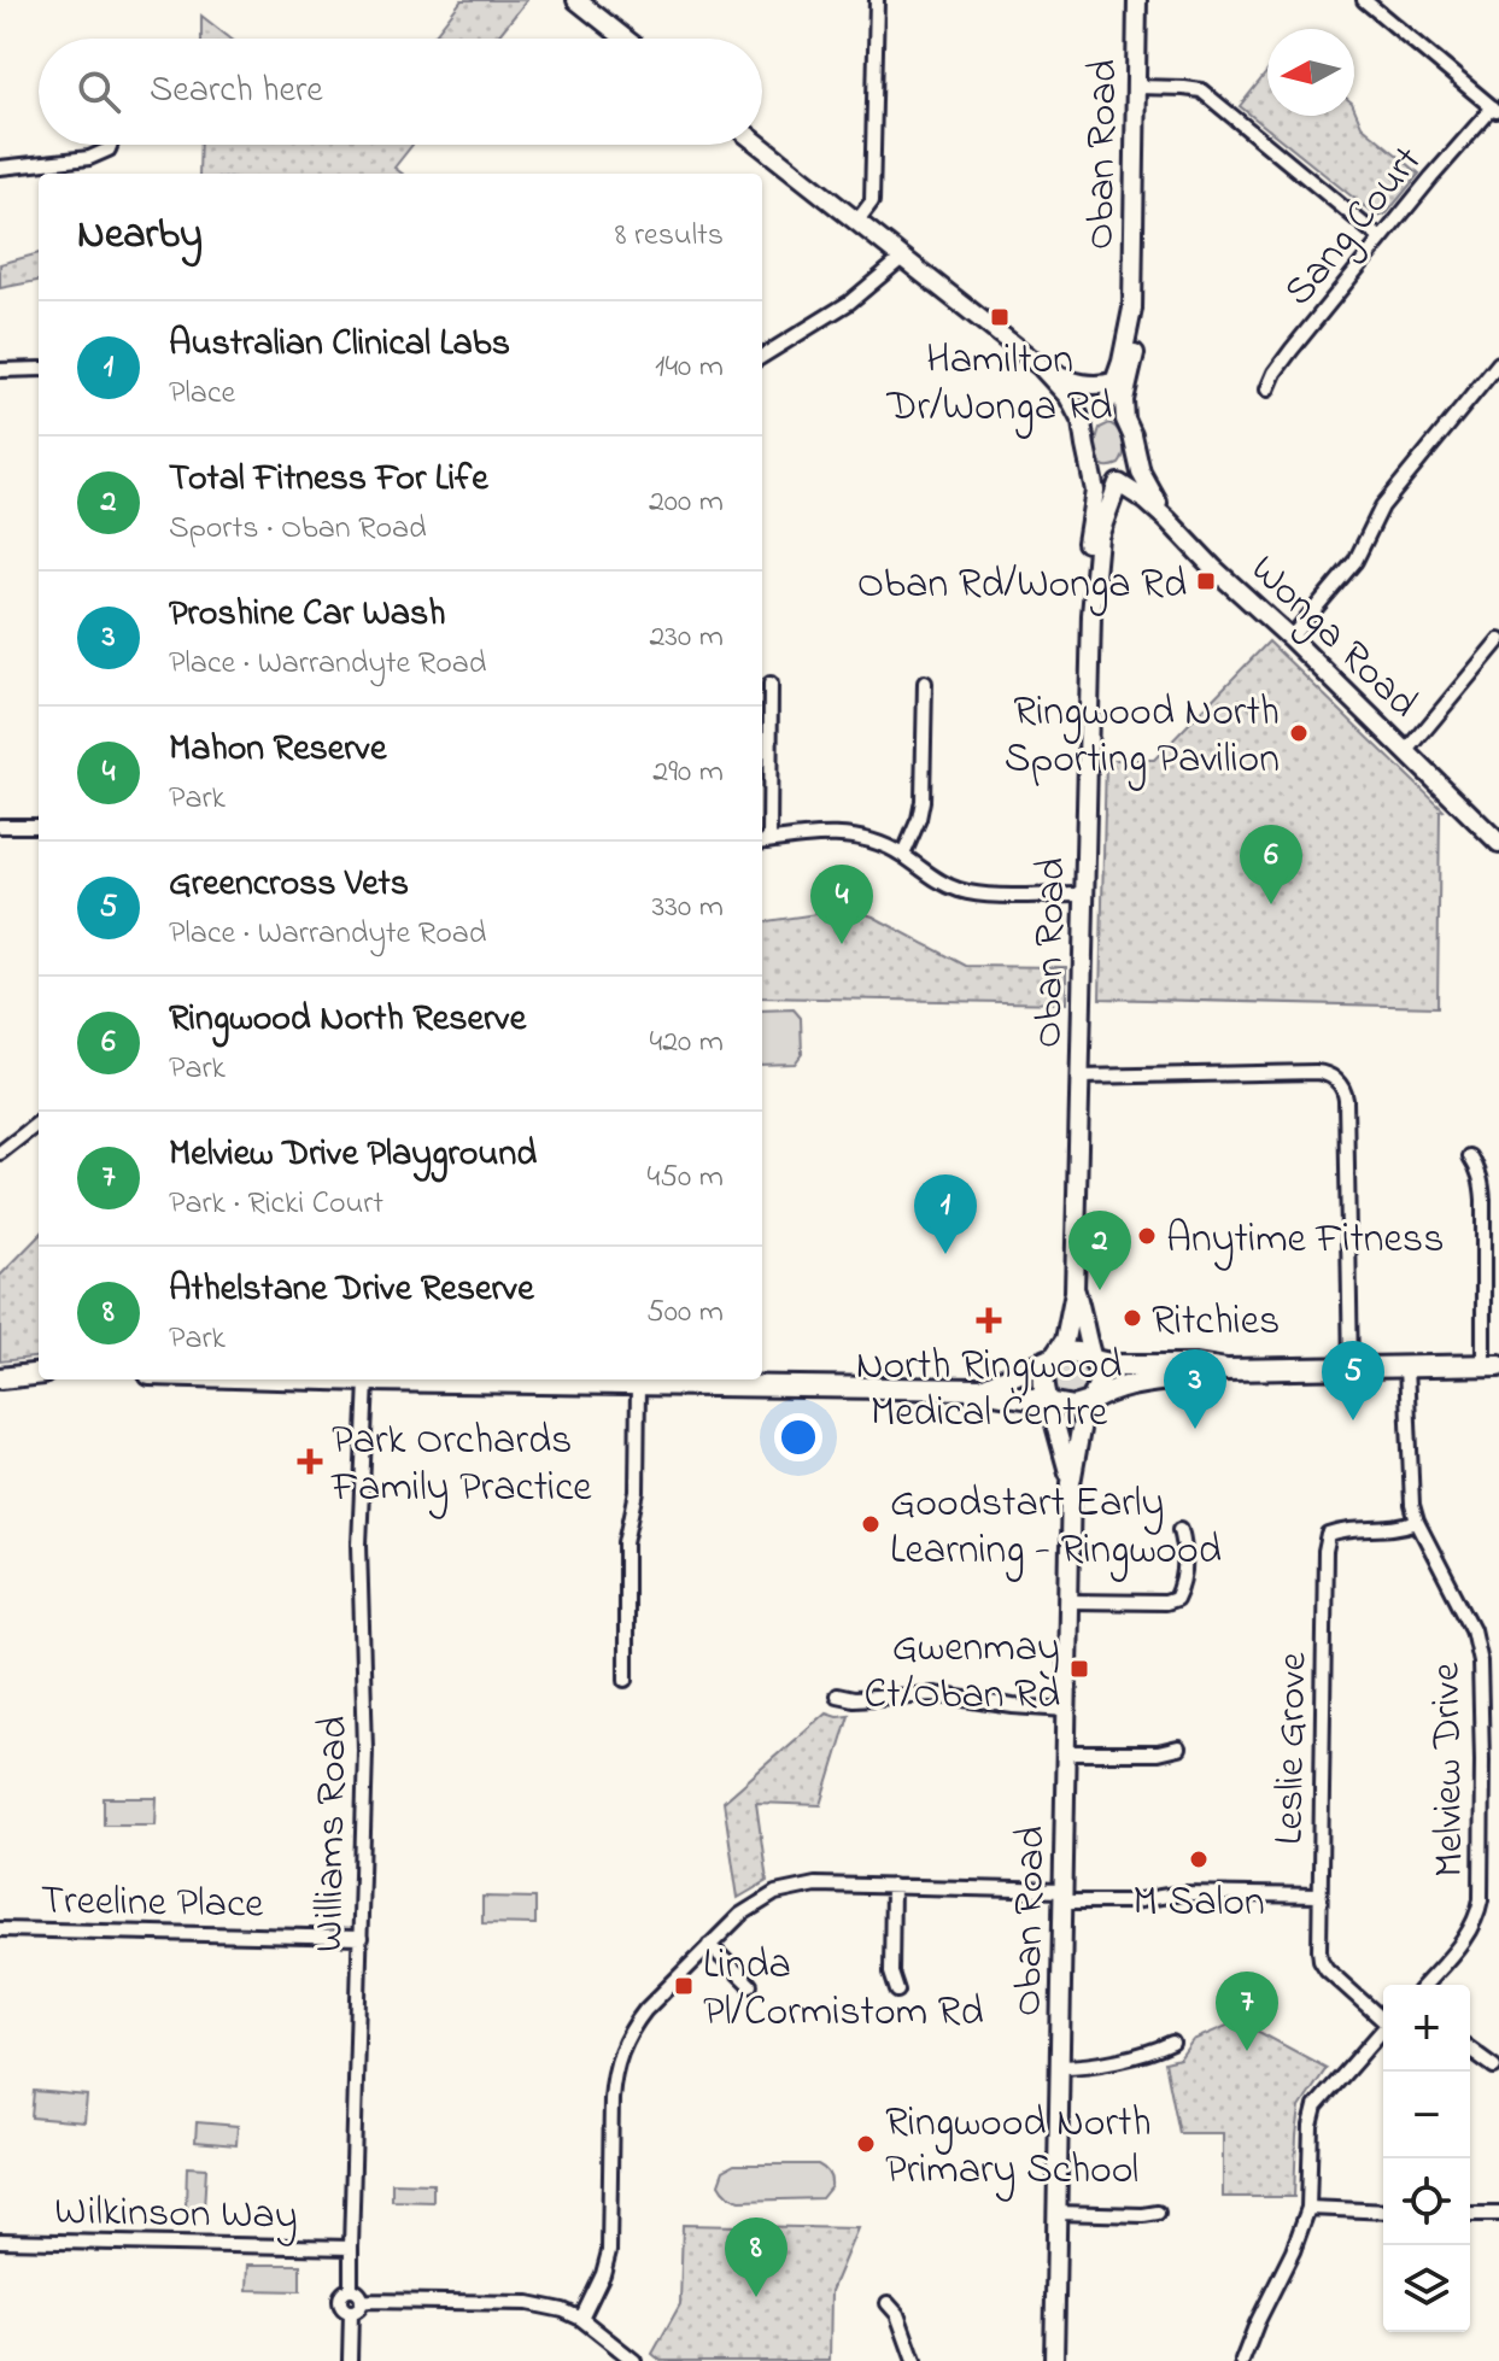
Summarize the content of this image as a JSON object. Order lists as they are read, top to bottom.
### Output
{
  "streets": {
    "main road": ["Oban Road", "Wonga Road"],
    "street": [
      "Sang Court",
      "Leslie Grove",
      "Melview Drive",
      "Williams Road",
      "Treeline Place",
      "Wilkinson Way"
    ]
  },
  "crossings": [
    ["Oban Road", "Wonga Road"],
    ["Leslie Grove", "Melview Drive"],
    ["Williams Road", "Treeline Place"],
    ["Williams Road", "Wilkinson Way"]
  ],
  "places": {
    "transit": [
      "Hamilton Dr/Wonga Rd",
      "Oban Rd/Wonga Rd",
      "Gwenmay Ct/Oban Rd",
      "Linda Pl/Cormistom Rd"
    ],
    "other": [
      "Ringwood North Sporting Pavilion",
      "Anytime Fitness",
      "Ritchies",
      "Goodstart Early Learning - Ringwood",
      "M Salon",
      "Ringwood North Primary School"
    ],
    "health": ["North Ringwood Medical Centre", "Park Orchards Family Practice"]
  },
  "north": "left",
  "page": {
    "search": "Search here",
    "heading": ["Nearby", "8 results"],
    "list": [
      {
        "mark": "1",
        "name": "Australian Clinical Labs",
        "note": "Place",
        "value": "140 m"
      },
      {
        "mark": "2",
        "name": "Total Fitness For Life",
        "note": "Sports · Oban Road",
        "value": "200 m"
      },
      {
        "mark": "3",
        "name": "Proshine Car Wash",
        "note": "Place · Warrandyte Road",
        "value": "230 m"
      },
      {
        "mark": "4",
        "name": "Mahon Reserve",
        "note": "Park",
        "value": "290 m"
      },
      {
        "mark": "5",
        "name": "Greencross Vets",
        "note": "Place · Warrandyte Road",
        "value": "330 m"
      },
      {
        "mark": "6",
        "name": "Ringwood North Reserve",
        "note": "Park",
        "value": "420 m"
      },
      {
        "mark": "7",
        "name": "Melview Drive Playground",
        "note": "Park · Ricki Court",
        "value": "450 m"
      },
      {
        "mark": "8",
        "name": "Athelstane Drive Reserve",
        "note": "Park",
        "value": "500 m"
      }
    ],
    "pins": [
      "6",
      "4",
      "1",
      "2",
      "5",
      "3",
      "7",
      "8"
    ],
    "map_buttons": ["+", "−"]
  }
}
